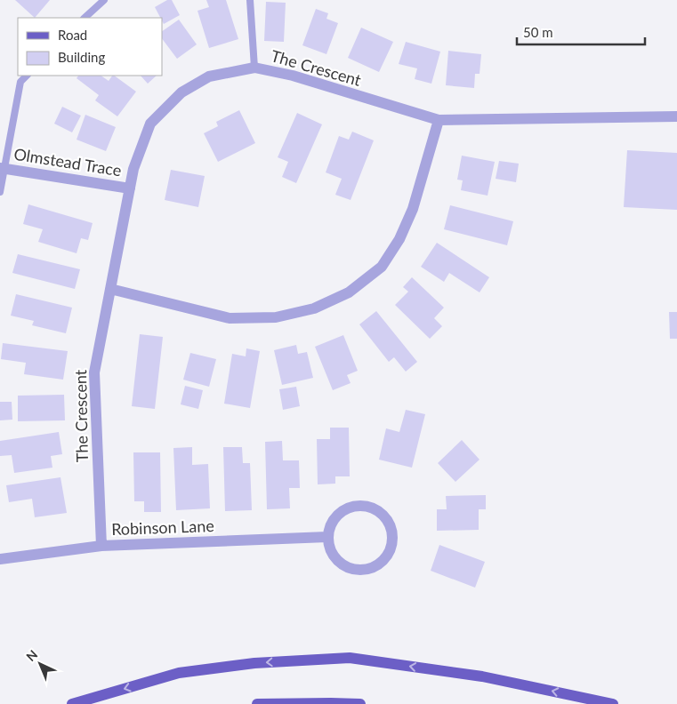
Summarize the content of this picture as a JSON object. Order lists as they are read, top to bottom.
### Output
{
  "streets": {
    "street": ["The Crescent", "Olmstead Trace", "Robinson Lane"]
  },
  "crossings": [
    ["The Crescent", "Olmstead Trace"],
    ["The Crescent", "Robinson Lane"]
  ],
  "legend": ["Road", "Building"],
  "scale_bar": "50 m",
  "north": "top left"
}
